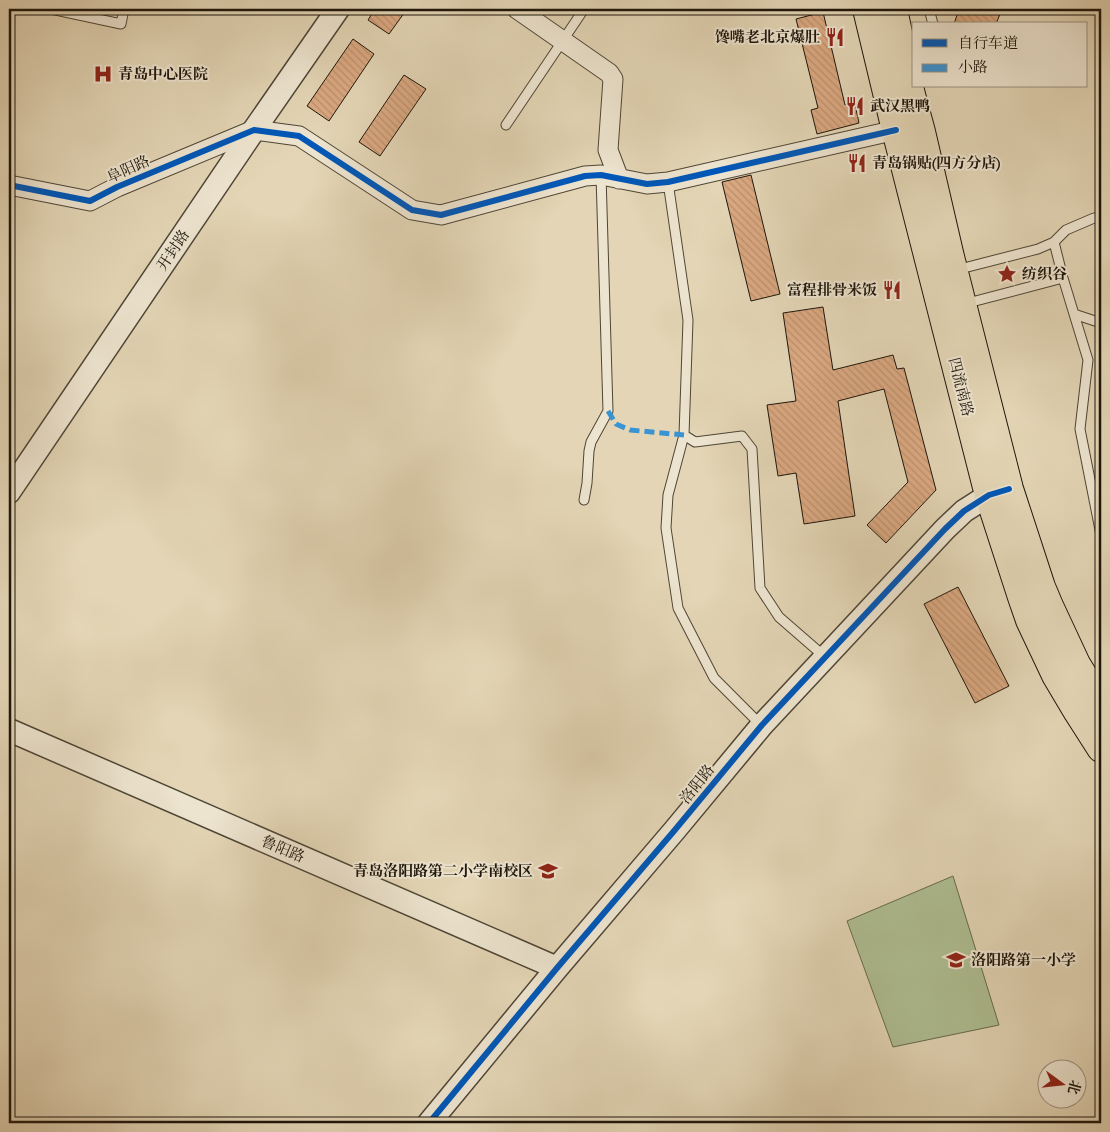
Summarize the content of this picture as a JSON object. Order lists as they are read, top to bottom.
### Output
{
  "streets": {
    "main road": ["四流南路"],
    "street": [
      "阜阳路",
      "开封路",
      "洛阳路",
      "鲁阳路"
    ]
  },
  "crossings": [
    ["阜阳路", "开封路"],
    ["四流南路", "洛阳路"],
    ["洛阳路", "鲁阳路"]
  ],
  "places": {
    "restaurant": [
      "馋嘴老北京爆肚",
      "武汉黑鸭",
      "青岛锅贴(四方分店)",
      "富程排骨米饭"
    ],
    "hospital": ["青岛中心医院"],
    "place": ["纺织谷"],
    "school or university": ["青岛洛阳路第二小学南校区", "洛阳路第一小学"]
  },
  "legend": ["自行车道", "小路"],
  "north": "right"
}
